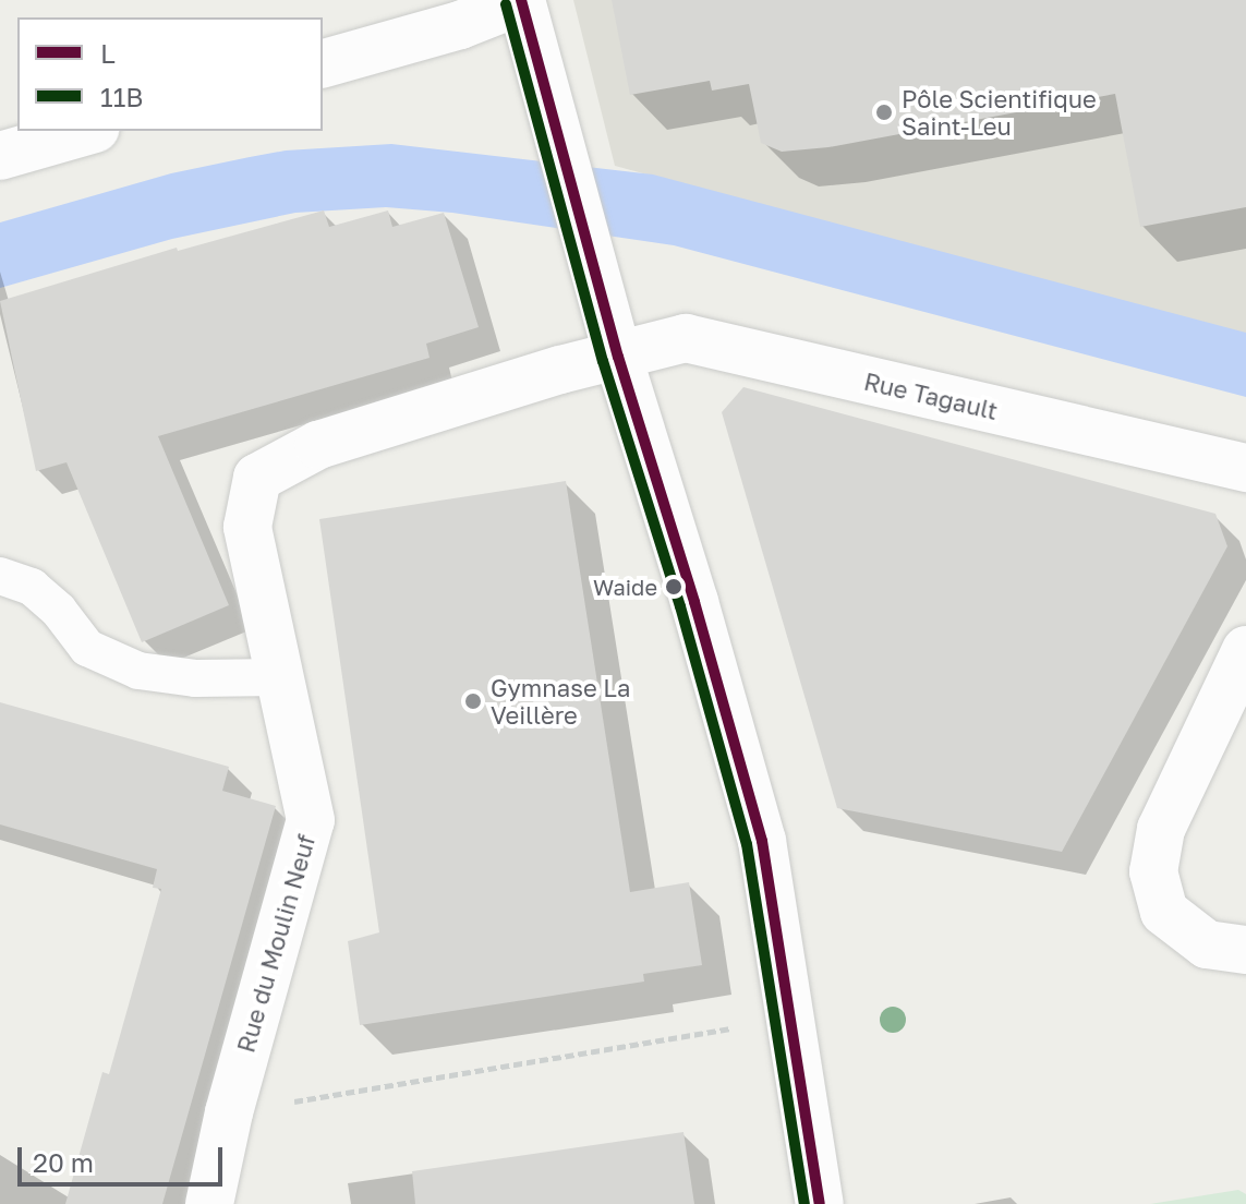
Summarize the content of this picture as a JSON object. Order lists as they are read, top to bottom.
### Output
{
  "streets": {
    "street": ["Rue Tagault", "Rue du Moulin Neuf"]
  },
  "crossings": [
    ["Rue Tagault", "Rue du Moulin Neuf"]
  ],
  "places": ["Pôle Scientifique Saint-Leu", "Waide", "Gymnase La Veillère"],
  "lines": ["transit line L", "transit line 11B"],
  "legend": ["L", "11B"],
  "scale_bar": "20 m"
}
